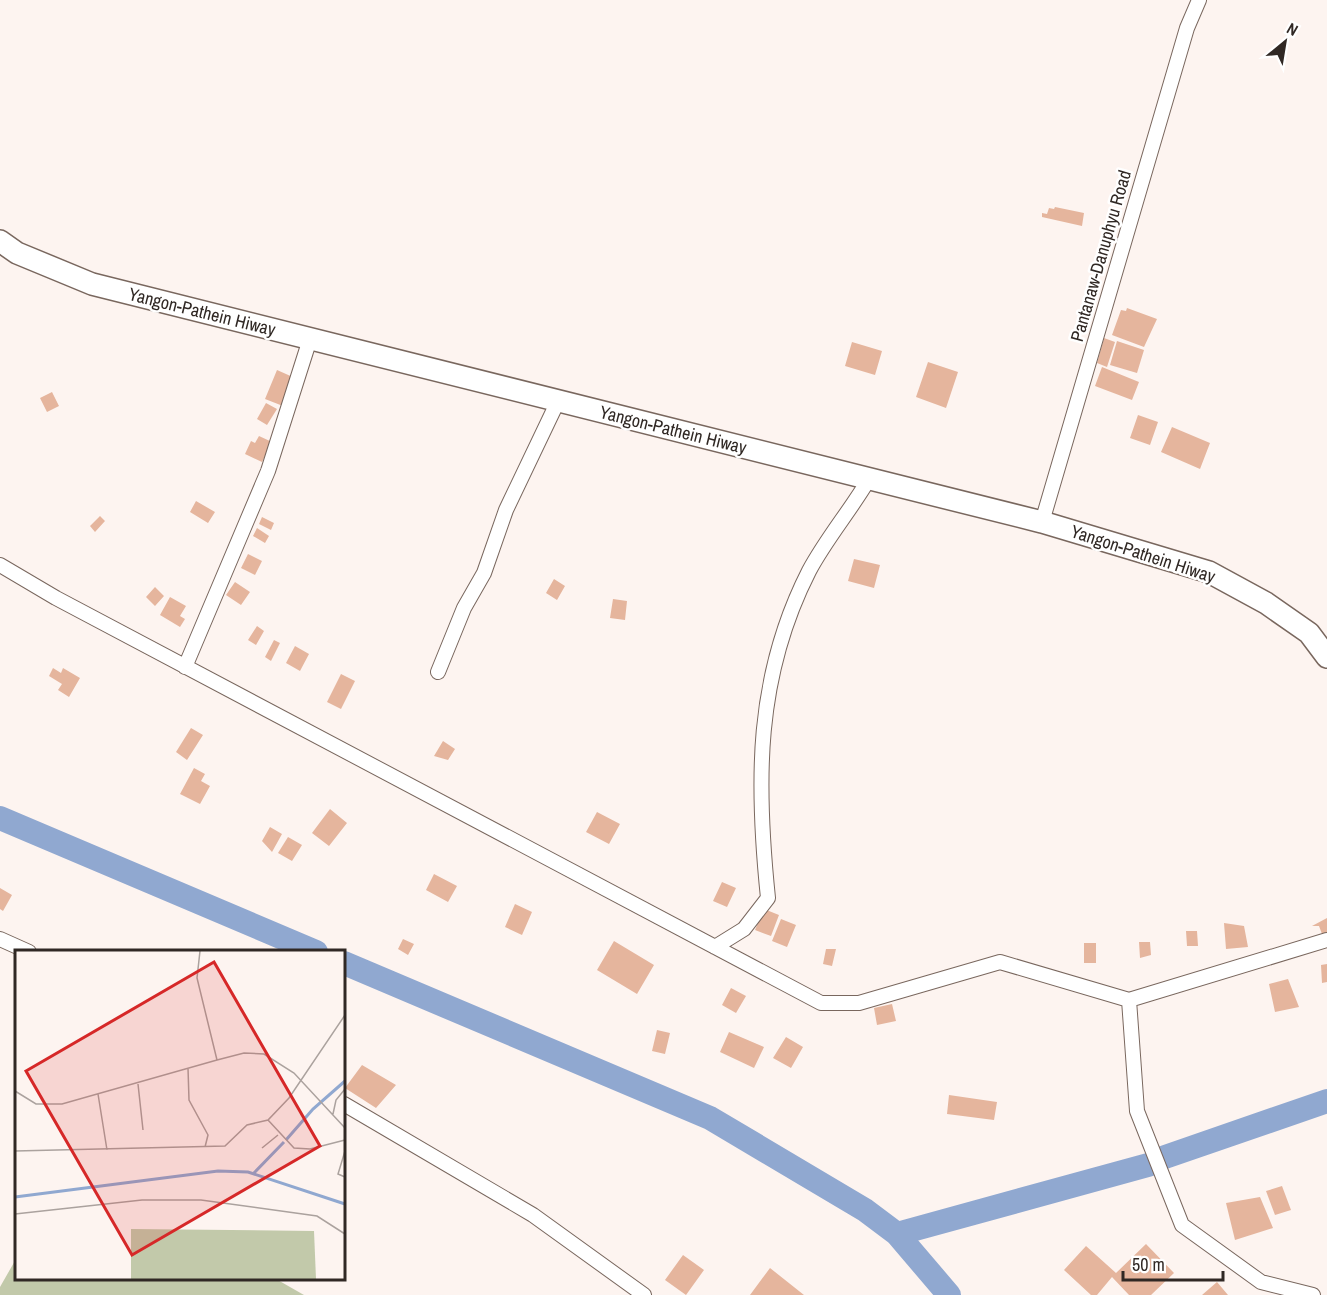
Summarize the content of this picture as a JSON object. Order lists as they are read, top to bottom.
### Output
{
  "streets": {
    "highway": ["Yangon-Pathein Hiway"],
    "street": ["Pantanaw-Danuphyu Road"]
  },
  "crossings": [
    ["Pantanaw-Danuphyu Road", "Yangon-Pathein Hiway"]
  ],
  "scale_bar": "50 m",
  "north": "top right"
}
